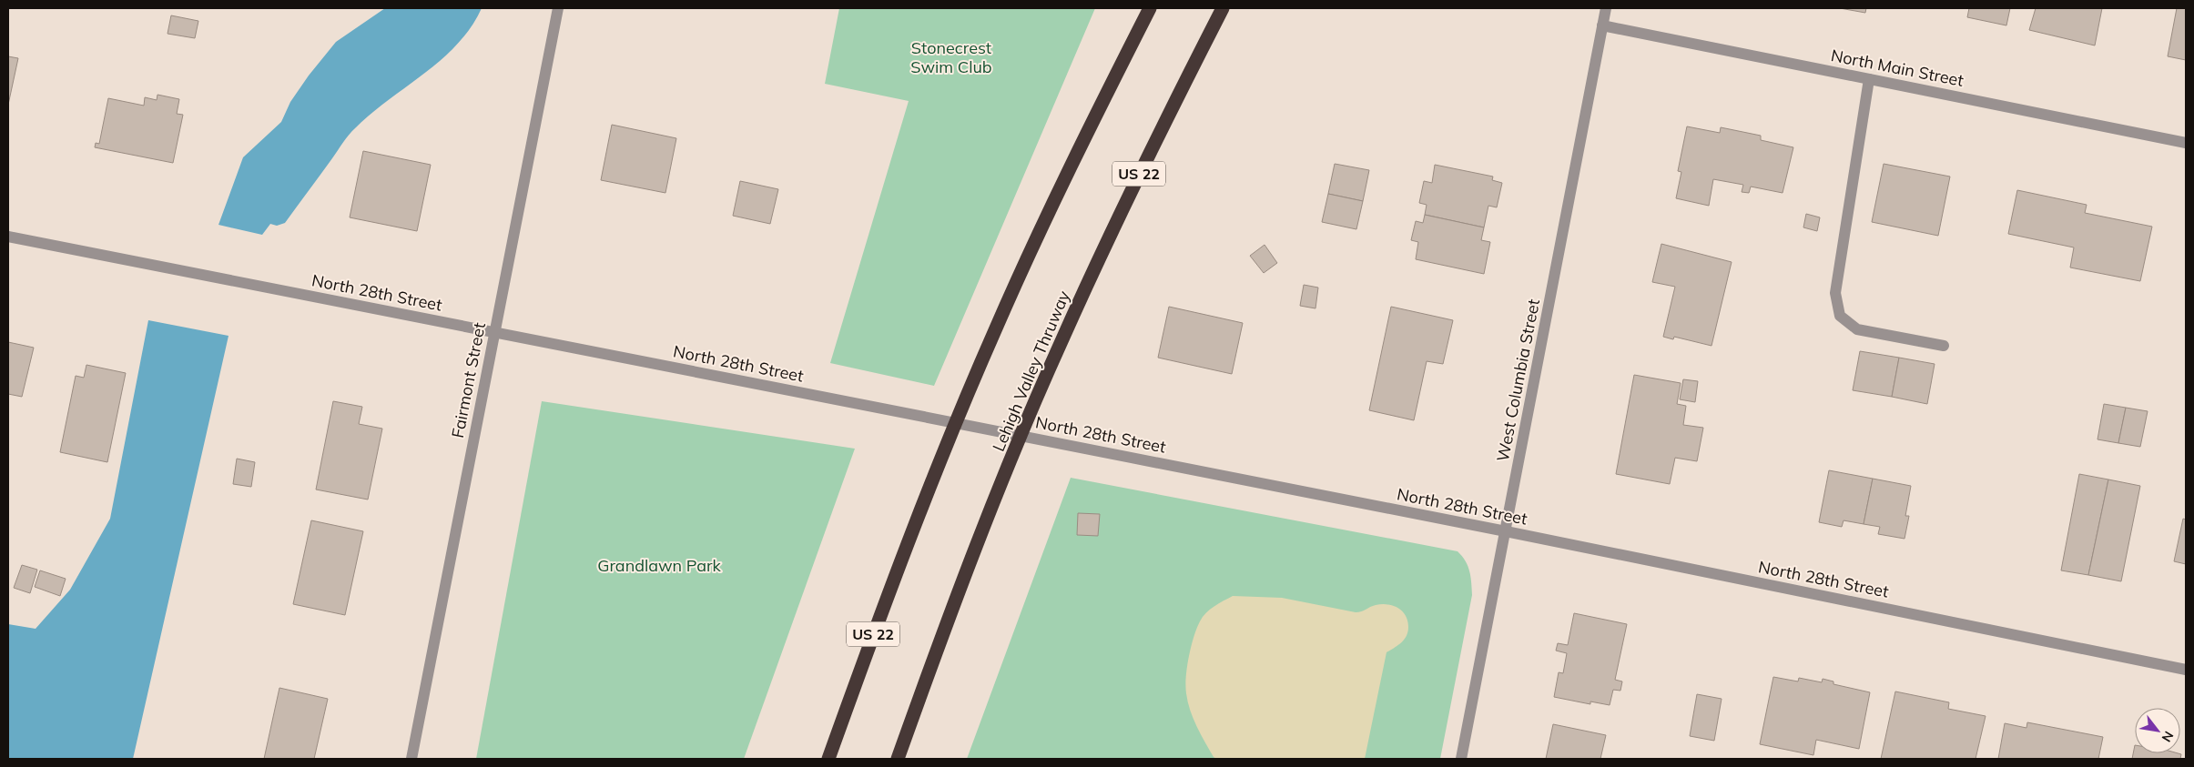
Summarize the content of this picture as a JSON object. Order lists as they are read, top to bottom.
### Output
{
  "streets": {
    "highway": ["US 22", "Lehigh Valley Thruway"],
    "street": [
      "North Main Street",
      "North 28th Street",
      "Fairmont Street",
      "West Columbia Street"
    ]
  },
  "crossings": [
    ["North Main Street", "West Columbia Street"],
    ["North 28th Street", "Fairmont Street"],
    ["North 28th Street", "West Columbia Street"]
  ],
  "parks": ["Stonecrest Swim Club", "Grandlawn Park"],
  "north": "bottom right"
}
